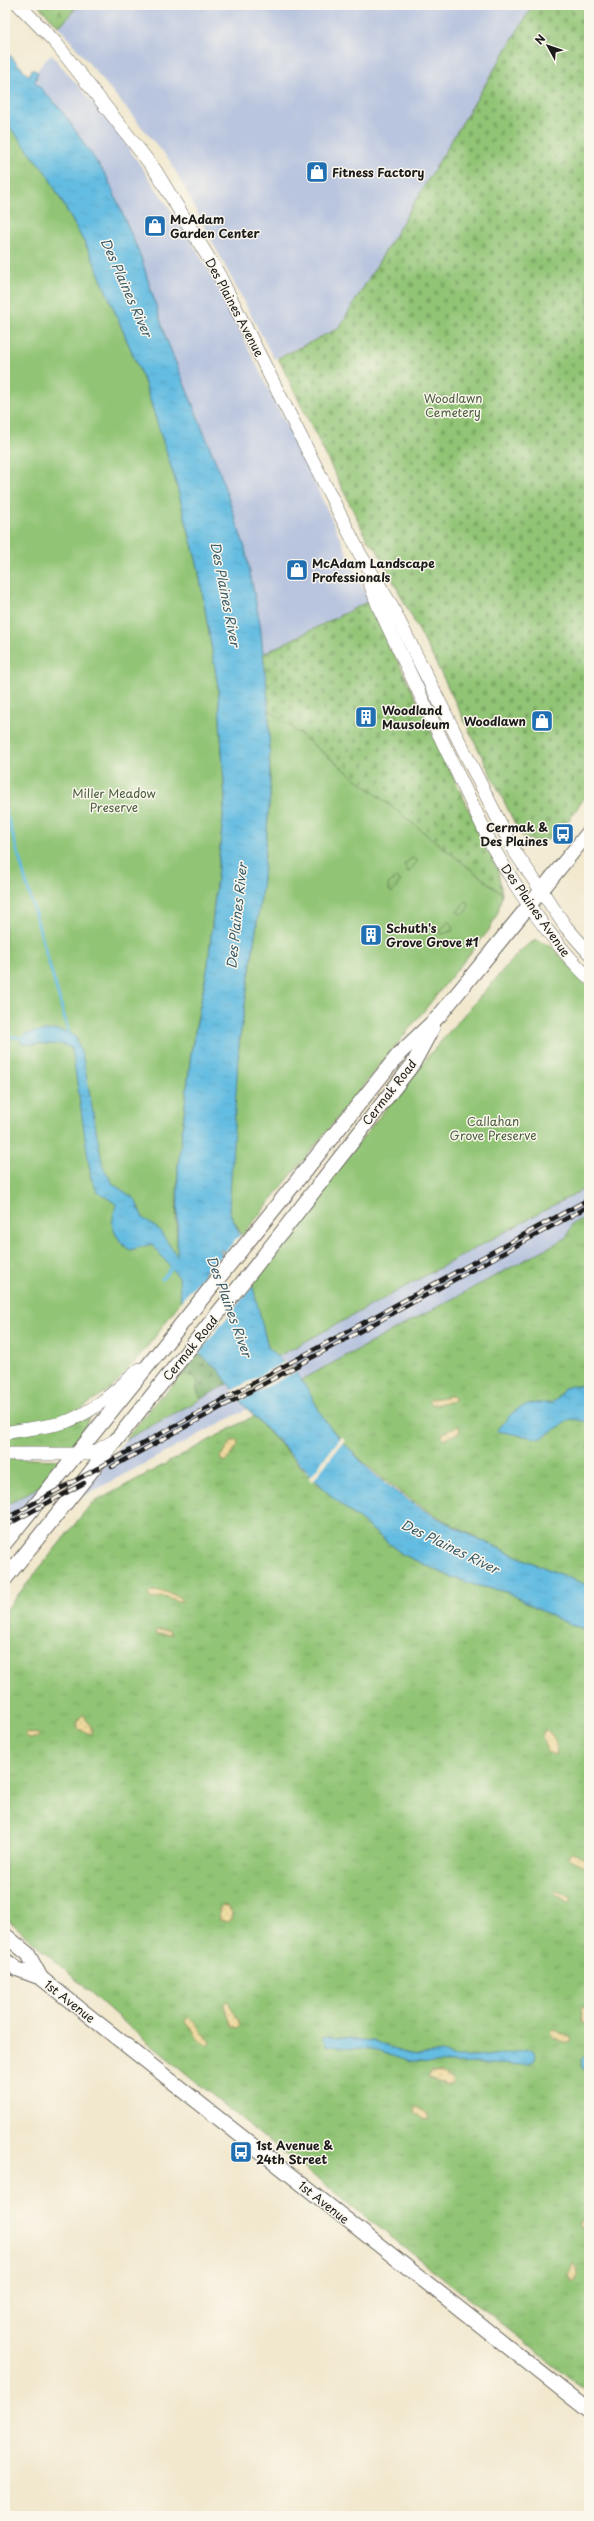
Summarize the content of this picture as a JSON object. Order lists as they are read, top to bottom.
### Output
{
  "streets": {
    "main road": ["Des Plaines Avenue", "Cermak Road", "1st Avenue"]
  },
  "crossings": [
    ["Des Plaines Avenue", "Cermak Road"]
  ],
  "water": ["Des Plaines River"],
  "parks": ["Woodlawn Cemetery", "Miller Meadow Preserve", "Callahan Grove Preserve"],
  "places": {
    "shop": [
      "Fitness Factory",
      "McAdam Garden Center",
      "McAdam Landscape Professionals",
      "Woodlawn"
    ],
    "building": ["Woodland Mausoleum", "Schuth's Grove Grove #1"],
    "bus stop": ["Cermak & Des Plaines", "1st Avenue & 24th Street"]
  },
  "north": "top left"
}
